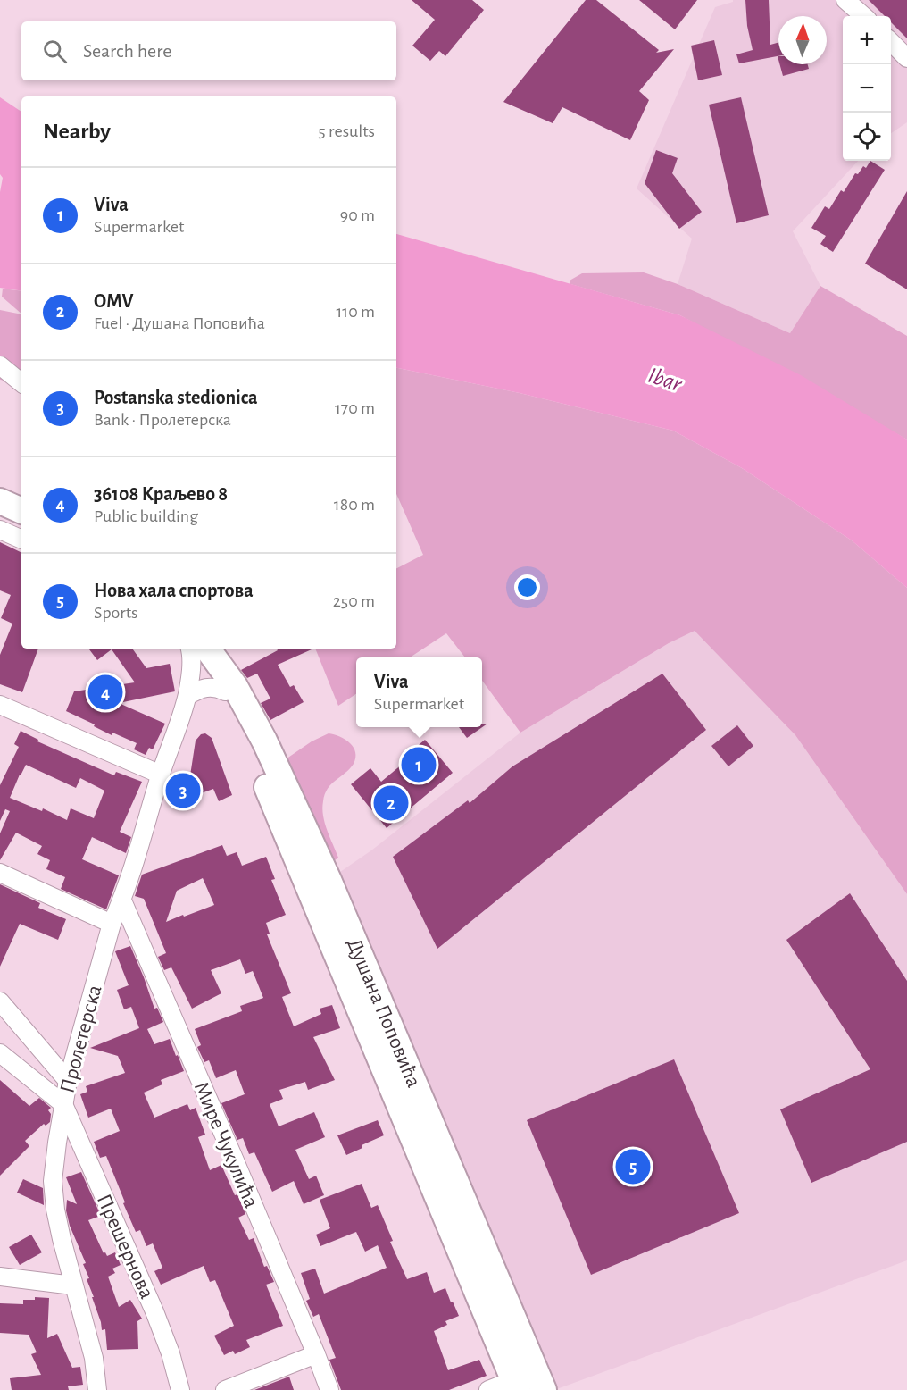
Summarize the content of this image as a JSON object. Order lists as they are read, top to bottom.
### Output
{
  "streets": {
    "main road": ["Душана Поповића"],
    "street": ["Пролетерска", "Мире Чукулића", "Прешернова"]
  },
  "crossings": [
    ["Пролетерска", "Мире Чукулића"],
    ["Пролетерска", "Прешернова"]
  ],
  "water": ["Ibar"],
  "north": "top",
  "page": {
    "map_buttons": ["+", "−"],
    "search": "Search here",
    "heading": ["Nearby", "5 results"],
    "list": [
      {
        "mark": "1",
        "name": "Viva",
        "note": "Supermarket",
        "value": "90 m"
      },
      {
        "mark": "2",
        "name": "OMV",
        "note": "Fuel · Душана Поповића",
        "value": "110 m"
      },
      {
        "mark": "3",
        "name": "Postanska stedionica",
        "note": "Bank · Пролетерска",
        "value": "170 m"
      },
      {
        "mark": "4",
        "name": "36108 Краљево 8",
        "note": "Public building",
        "value": "180 m"
      },
      {
        "mark": "5",
        "name": "Нова хала спортова",
        "note": "Sports",
        "value": "250 m"
      }
    ],
    "popup": ["Viva", "Supermarket"],
    "pins": [
      "4",
      "1",
      "3",
      "2",
      "5"
    ]
  }
}
